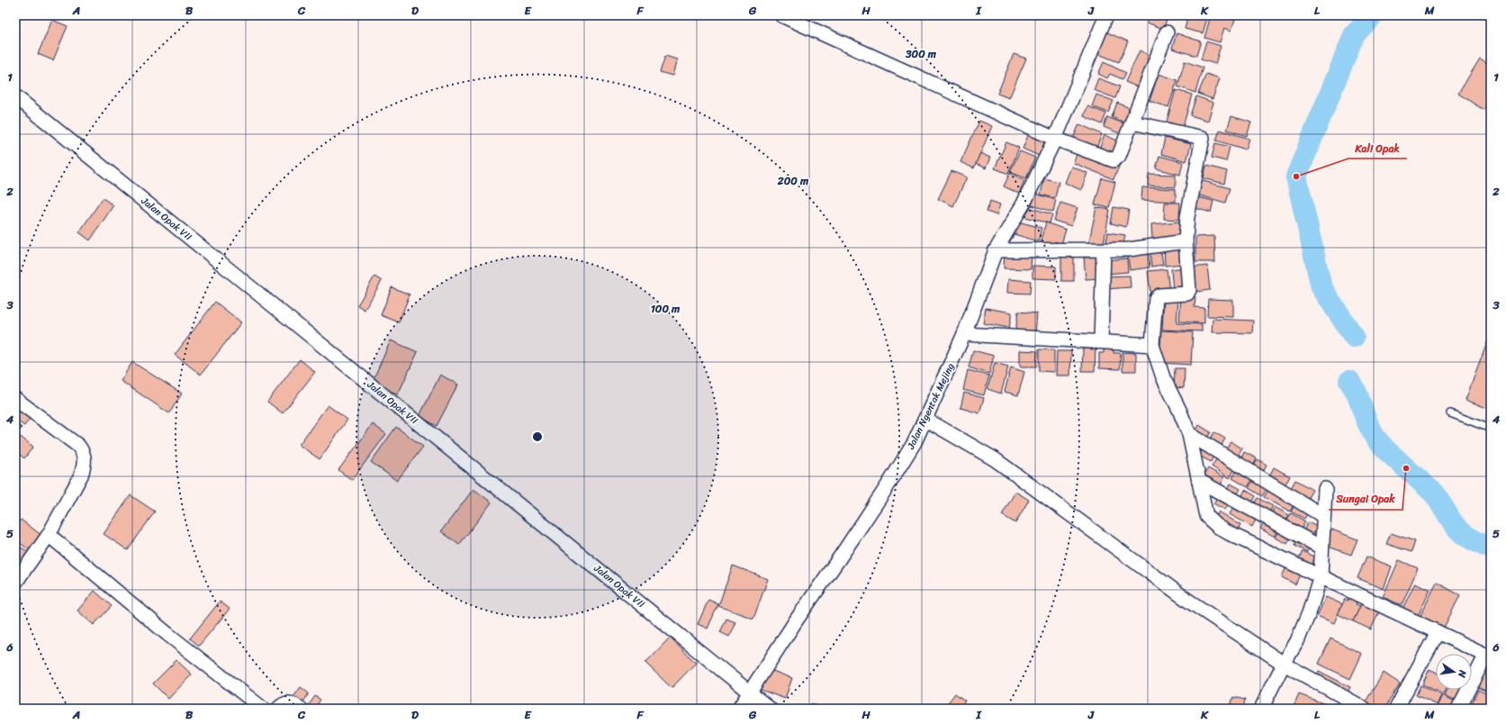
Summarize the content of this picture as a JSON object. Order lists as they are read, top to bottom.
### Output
{
  "streets": {
    "street": ["Jalan Opak VII", "Jalan Ngentak Mejing"]
  },
  "crossings": [
    ["Jalan Opak VII", "Jalan Ngentak Mejing"]
  ],
  "places": ["Kali Opak", "Sungai Opak"],
  "north": "right",
  "grid": {
    "columns": [
      "A",
      "B",
      "C",
      "D",
      "E",
      "F",
      "G",
      "H",
      "I",
      "J",
      "K",
      "L",
      "M"
    ],
    "rows": [
      "1",
      "2",
      "3",
      "4",
      "5",
      "6"
    ]
  },
  "rings": ["300 m", "200 m", "100 m"]
}
